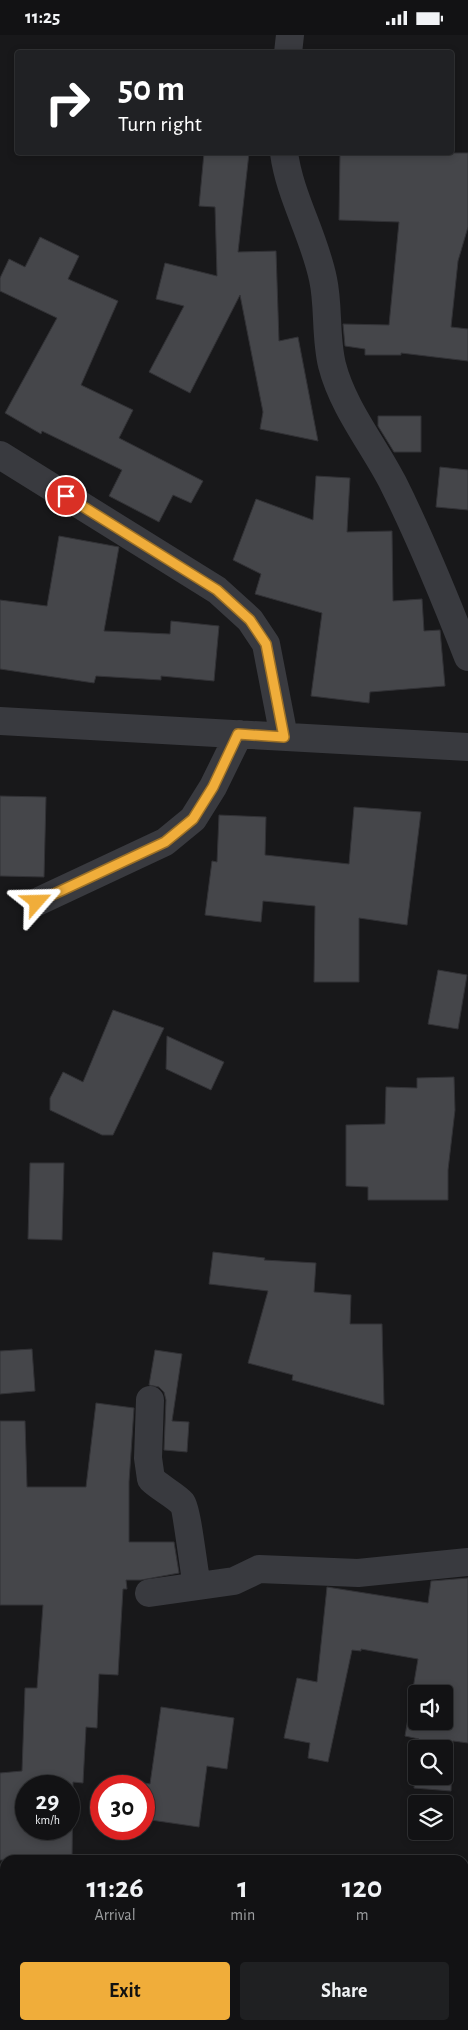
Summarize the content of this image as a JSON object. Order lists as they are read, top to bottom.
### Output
{
  "page": {
    "status": "11:25",
    "turn": ["50 m", "Turn right"],
    "speed": "29 km/h",
    "limit": "30",
    "eta": [
      "11:26",
      "Arrival",
      "1",
      "min",
      "120",
      "m"
    ],
    "buttons": ["Exit", "Share"]
  }
}
